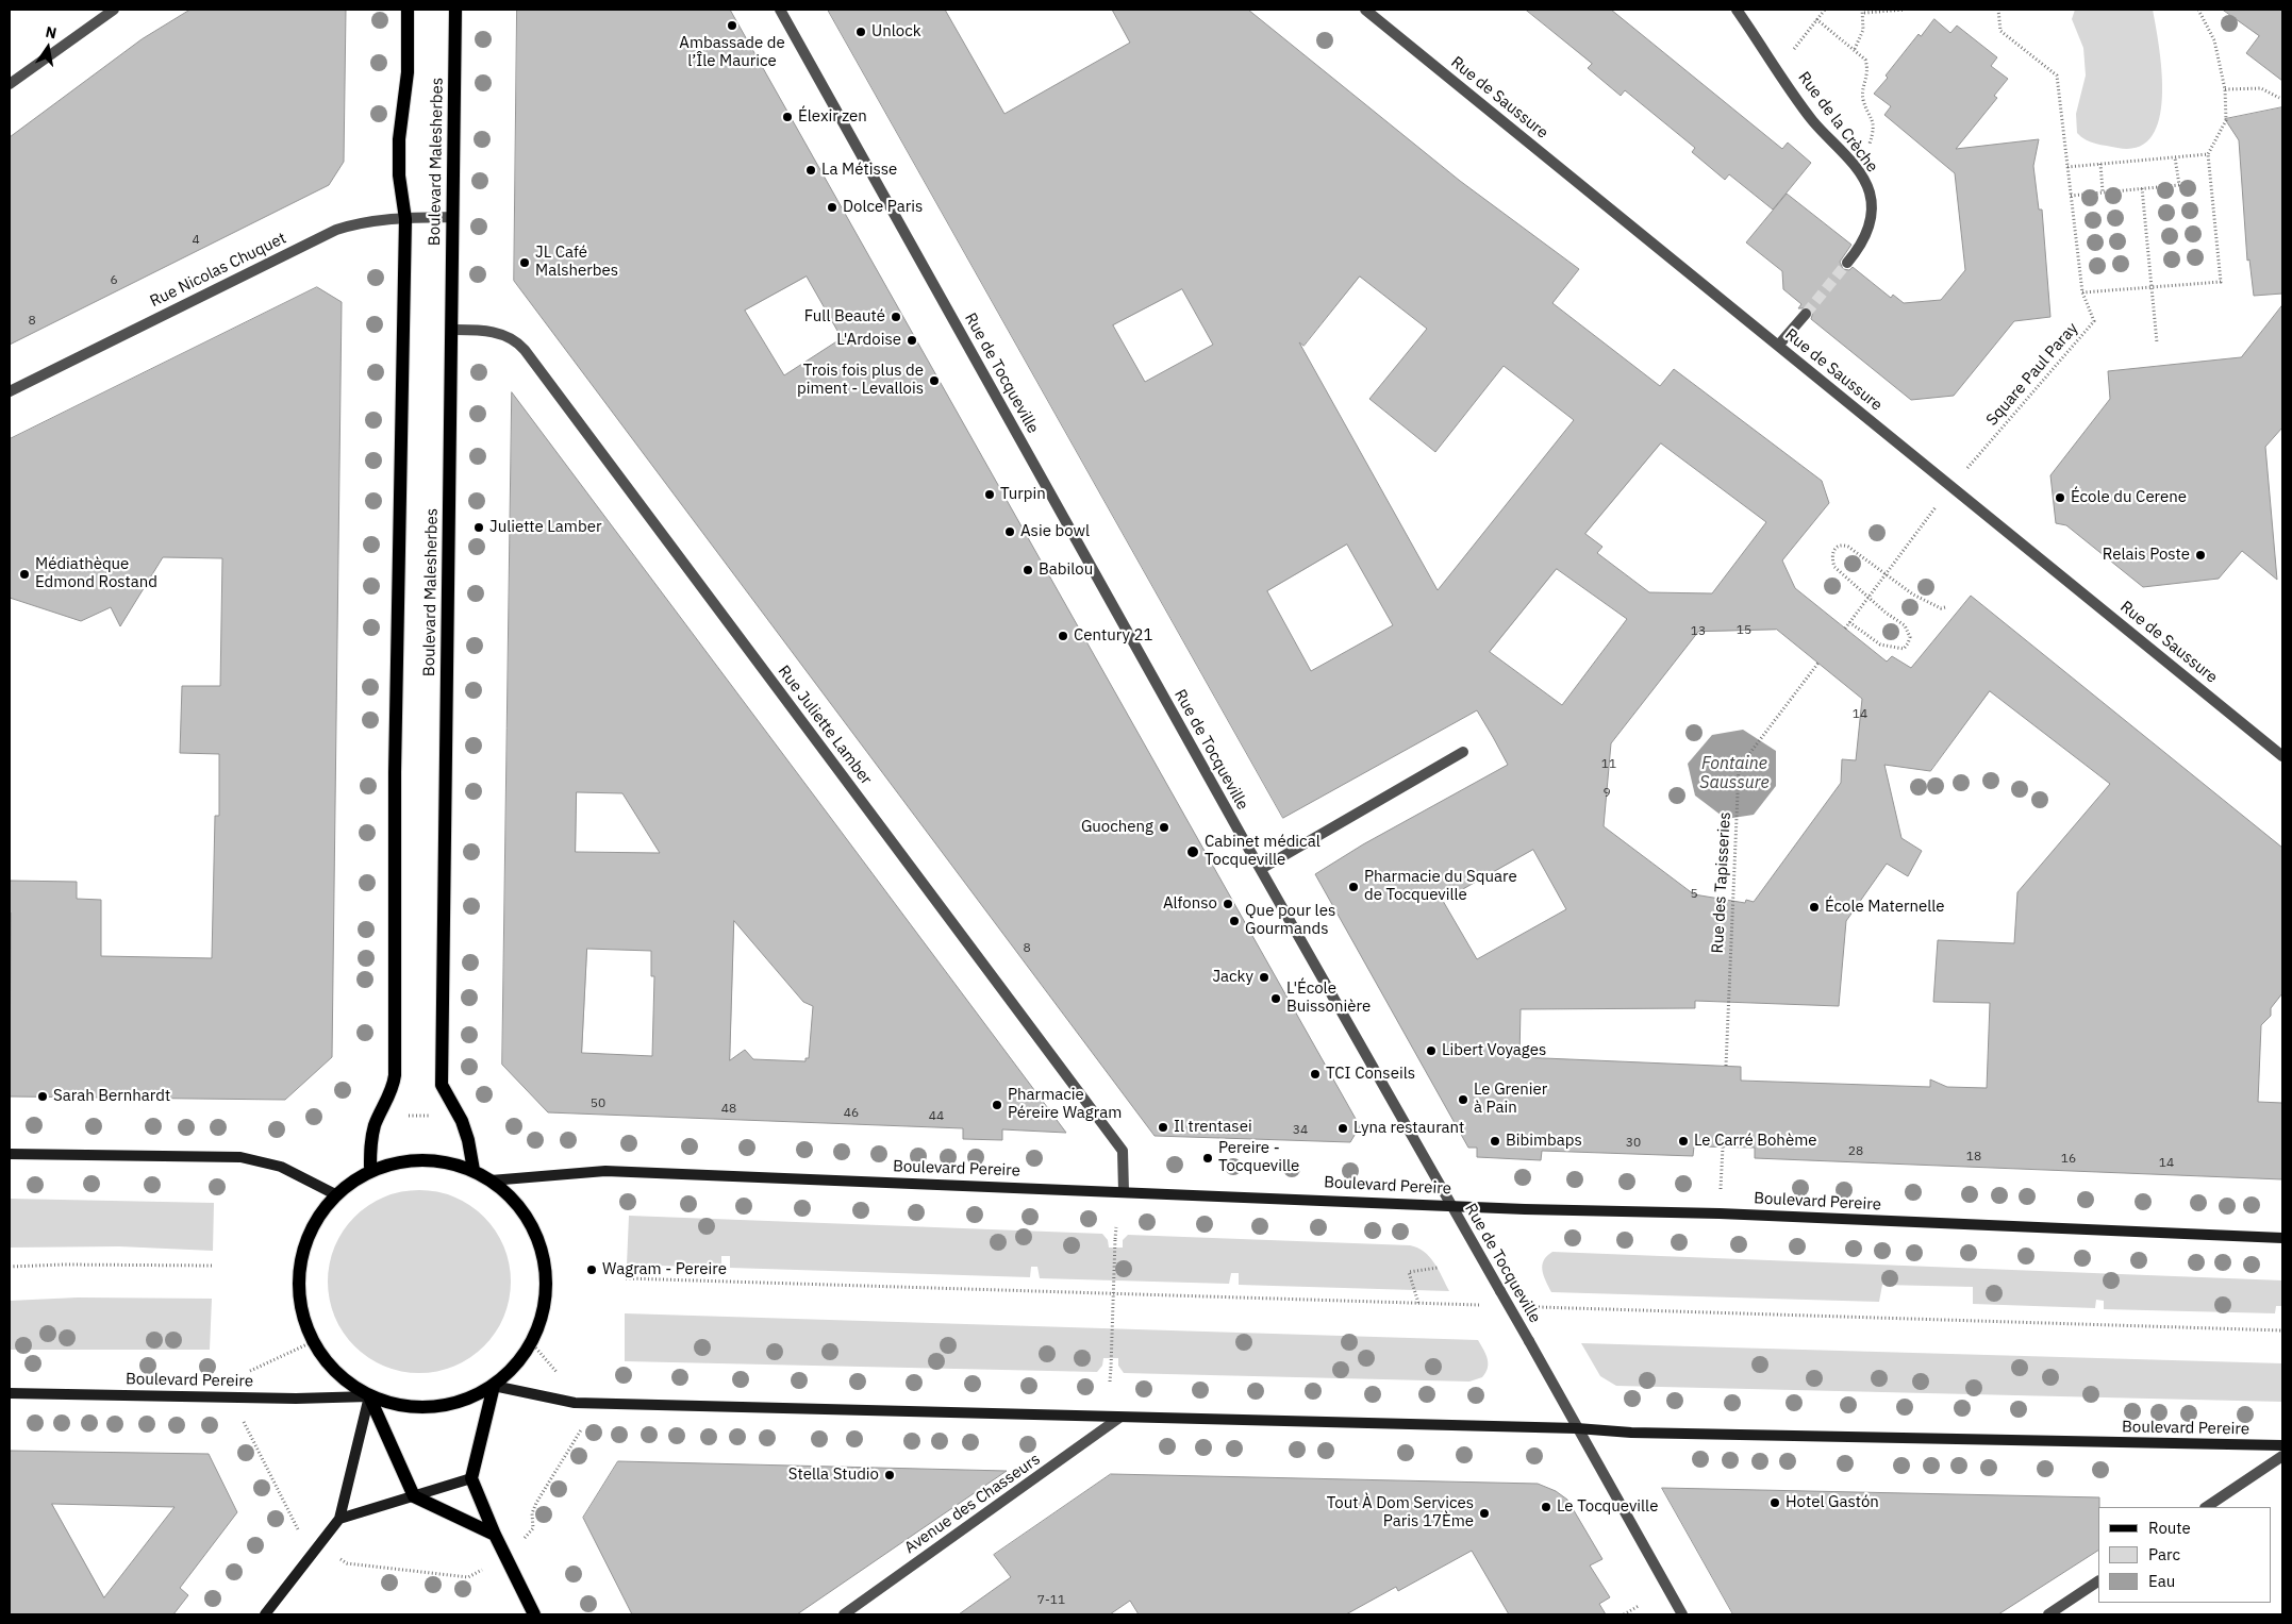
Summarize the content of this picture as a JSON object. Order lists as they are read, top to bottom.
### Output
{
  "streets": {
    "main road": ["Boulevard Malesherbes", "Boulevard Pereire"],
    "street": [
      "Rue de Saussure",
      "Rue de la Crèche",
      "Rue Nicolas Chuquet",
      "Rue de Tocqueville",
      "Rue Juliette Lamber",
      "Avenue des Chasseurs"
    ],
    "path": ["Square Paul Paray", "Rue des Tapisseries"]
  },
  "crossings": [
    ["Boulevard Malesherbes", "Rue Nicolas Chuquet"],
    ["Boulevard Malesherbes", "Rue Juliette Lamber"],
    ["Rue de Tocqueville", "Boulevard Pereire"],
    ["Rue Juliette Lamber", "Boulevard Pereire"],
    ["Boulevard Pereire", "Avenue des Chasseurs"]
  ],
  "water": ["Fontaine Saussure"],
  "places": [
    "Ambassade de l’Île Maurice",
    "Unlock",
    "Élexir zen",
    "La Métisse",
    "Dolce Paris",
    "JL Café Malsherbes",
    "Full Beauté",
    "L'Ardoise",
    "Trois fois plus de piment - Levallois",
    "Turpin",
    "École du Cerene",
    "Juliette Lamber",
    "Asie bowl",
    "Relais Poste",
    "Babilou",
    "Médiathèque Edmond Rostand",
    "Century 21",
    "Guocheng",
    "Cabinet médical Tocqueville",
    "Pharmacie du Square de Tocqueville",
    "Alfonso",
    "École Maternelle",
    "Que pour les Gourmands",
    "Jacky",
    "L'École Buissonière",
    "Libert Voyages",
    "TCI Conseils",
    "Sarah Bernhardt",
    "Le Grenier à Pain",
    "Pharmacie Péreire Wagram",
    "Il trentasei",
    "Lyna restaurant",
    "Bibimbaps",
    "Le Carré Bohème",
    "Pereire - Tocqueville",
    "Wagram - Pereire",
    "Stella Studio",
    "Hotel Gastón",
    "Le Tocqueville",
    "Tout À Dom Services Paris 17Ème"
  ],
  "house_numbers": [
    "4",
    "6",
    "8",
    "15",
    "13",
    "14",
    "11",
    "9",
    "5",
    "8",
    "50",
    "48",
    "46",
    "44",
    "34",
    "30",
    "28",
    "18",
    "16",
    "14",
    "7-11"
  ],
  "legend": ["Route", "Parc", "Eau"],
  "north": "top"
}
